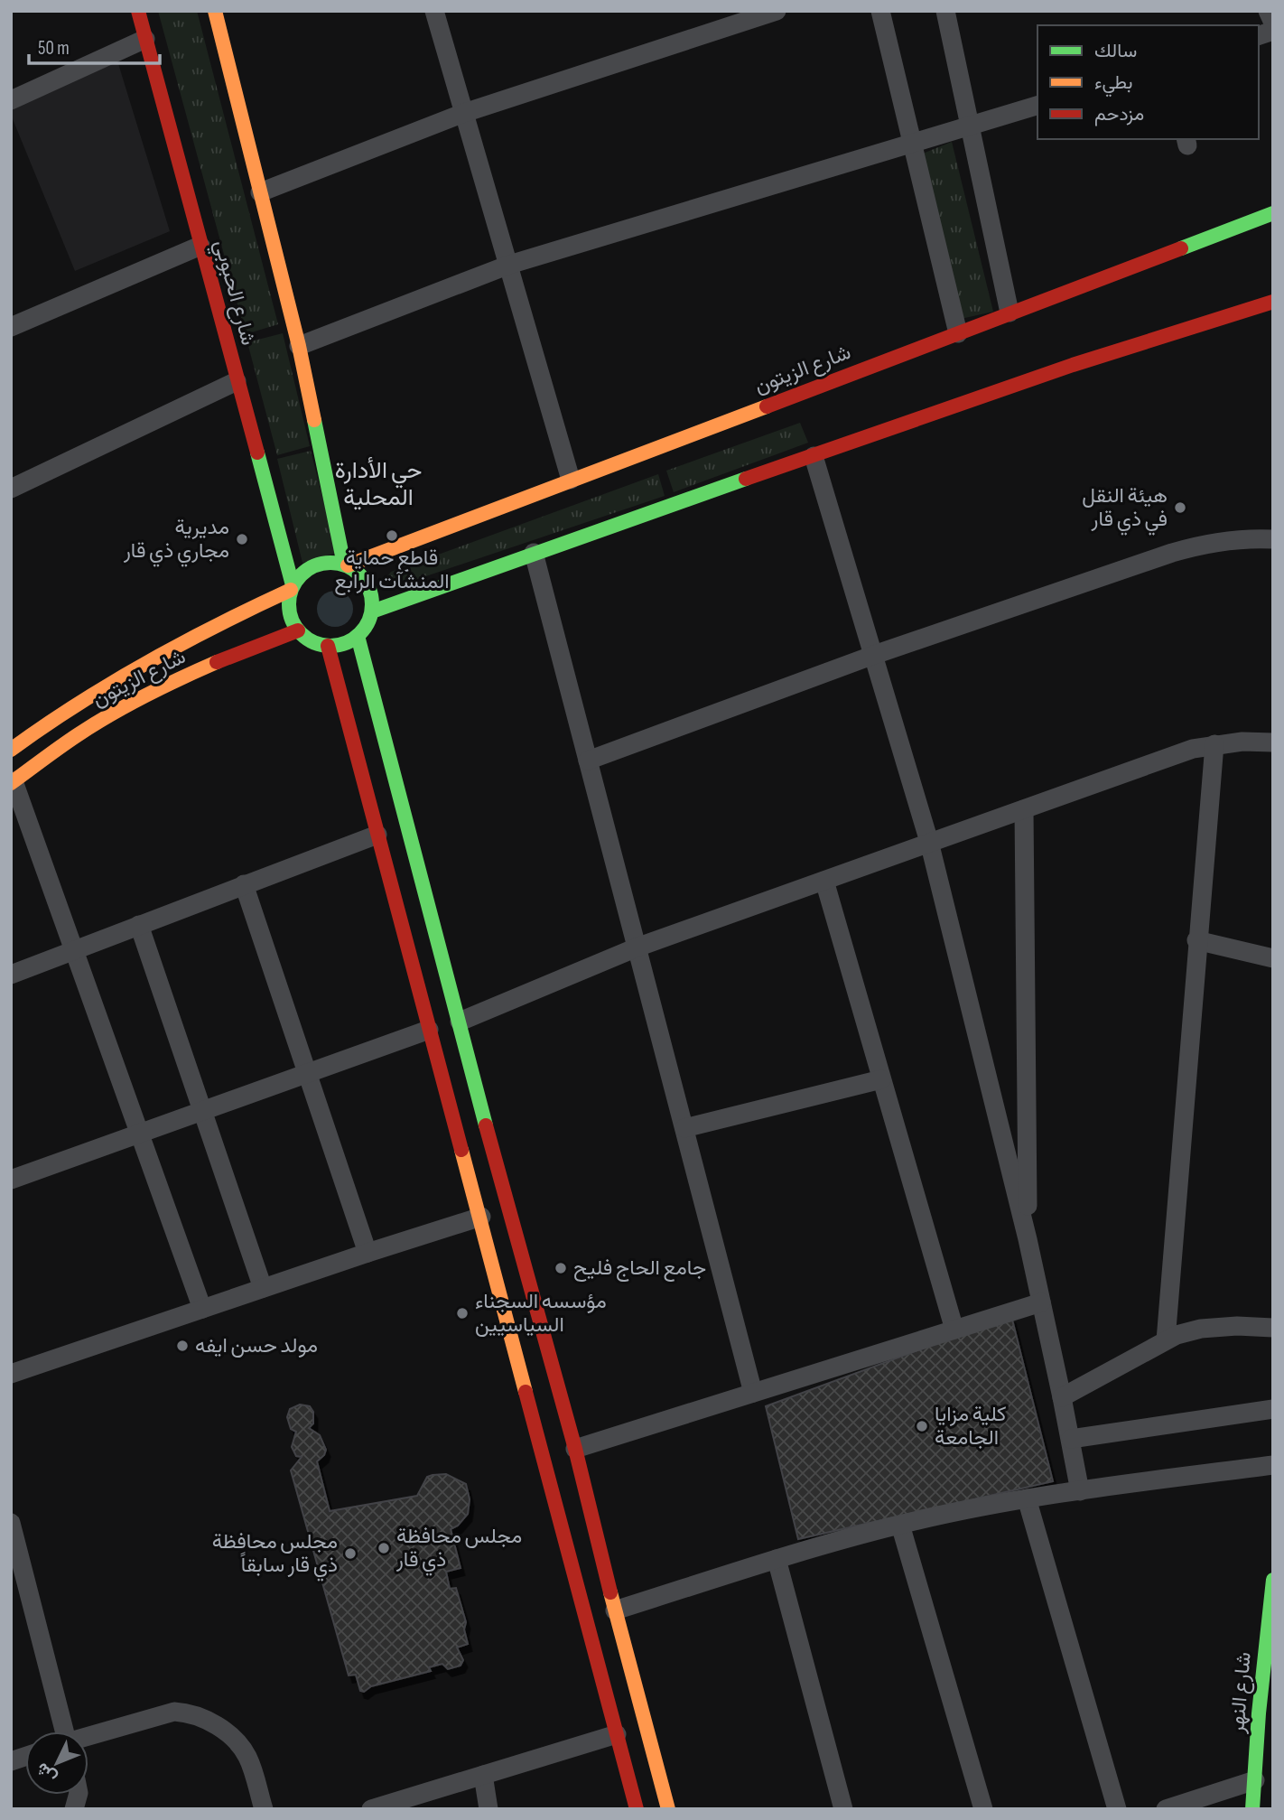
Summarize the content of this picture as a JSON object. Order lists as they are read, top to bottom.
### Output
{
  "streets": {
    "main road": ["شارع الحبوبي", "شارع الزيتون", "شارع النهر"]
  },
  "crossings": [
    ["شارع الحبوبي", "شارع الزيتون"]
  ],
  "districts": ["حي الأدارة المحلية"],
  "places": [
    "هيئة النقل في ذي قار",
    "قاطع حماية المنشآت الرابع",
    "مديرية مجاري ذي قار",
    "جامع الحاج فليح",
    "مؤسسه السجناء السياسيين",
    "مولد حسن ايفه",
    "كلية مزايا الجامعة",
    "مجلس محافظة ذي قار",
    "مجلس محافظة ذي قار سابقاً"
  ],
  "legend": ["سالك", "بطيء", "مزدحم"],
  "scale_bar": "50 m",
  "north": "bottom left"
}
